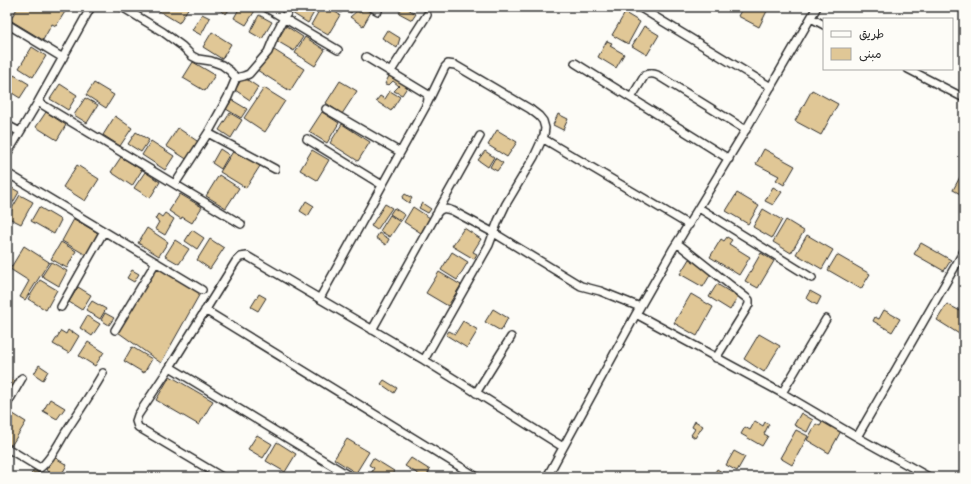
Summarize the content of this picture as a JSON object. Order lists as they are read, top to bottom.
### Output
{
  "legend": ["طريق", "مبنى"]
}
